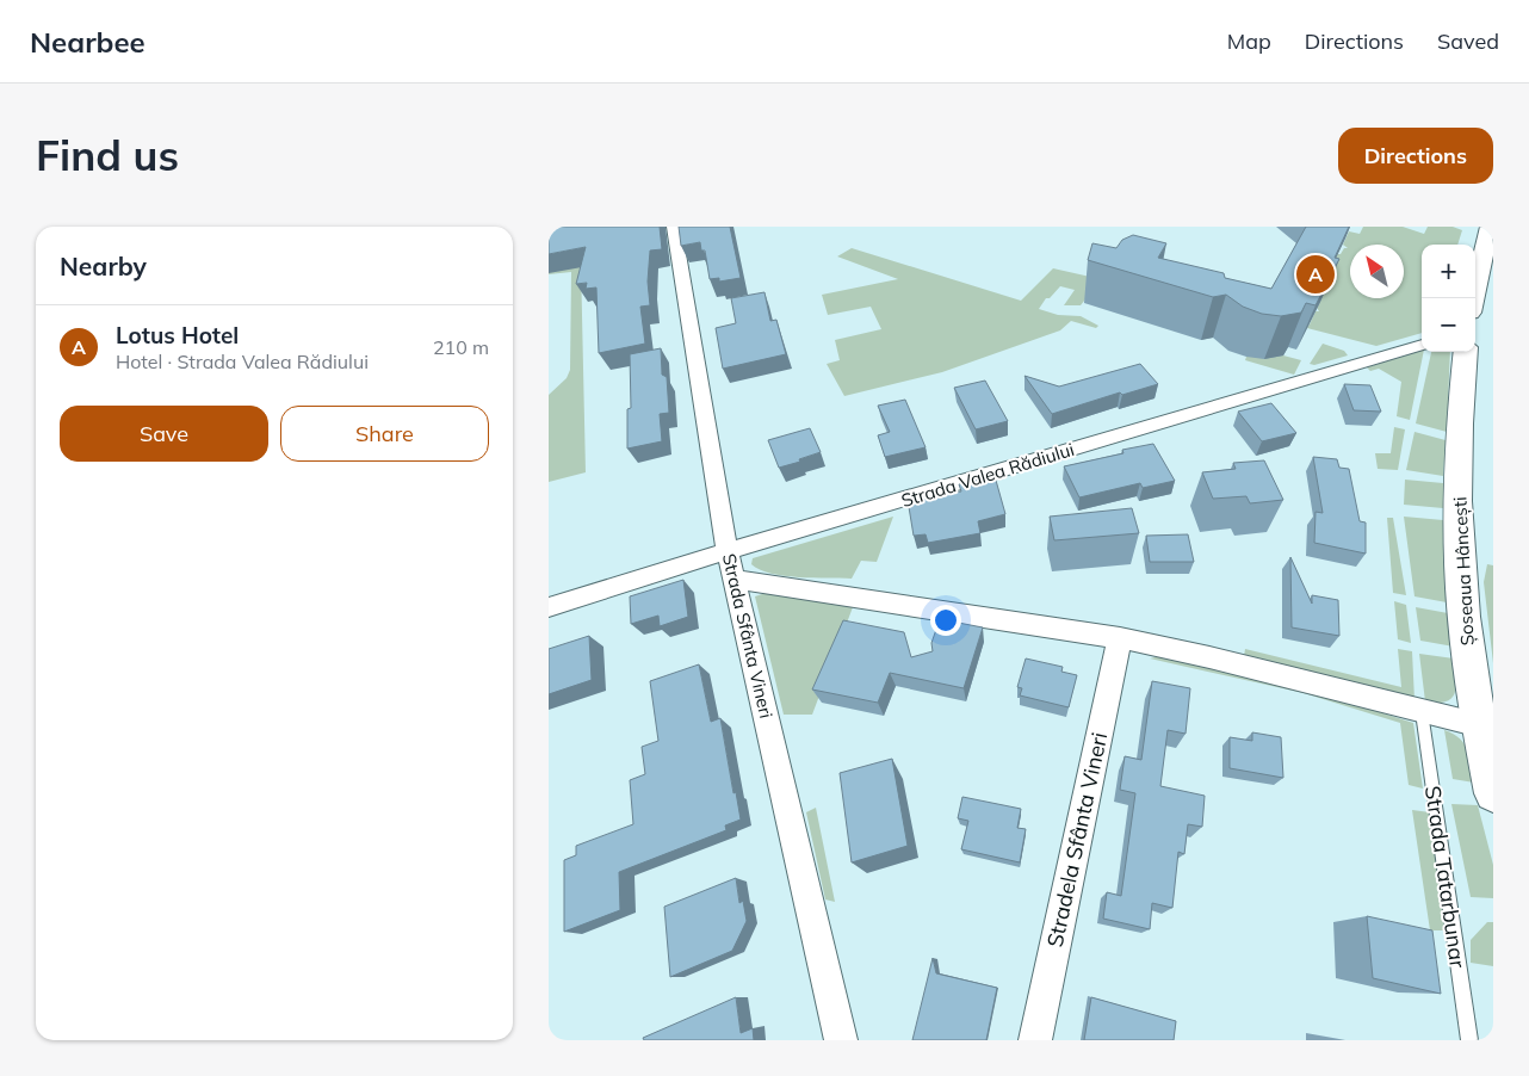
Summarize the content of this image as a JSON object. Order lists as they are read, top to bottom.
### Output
{
  "streets": {
    "street": [
      "Strada Valea Rădiului",
      "Șoseaua Hâncești",
      "Strada Sfânta Vineri",
      "Stradela Sfânta Vineri"
    ],
    "lane": ["Strada Tatarbunar"]
  },
  "crossings": [
    ["Strada Valea Rădiului", "Strada Sfânta Vineri"]
  ],
  "north": "top left",
  "page": {
    "header": "Nearbee",
    "nav": ["Map", "Directions", "Saved"],
    "buttons": [
      "Directions",
      ["Save", "Share"]
    ],
    "title": "Find us",
    "heading": "Nearby",
    "map_buttons": ["+", "−"],
    "pins": "A",
    "list": [
      {
        "mark": "A",
        "name": "Lotus Hotel",
        "note": "Hotel · Strada Valea Rădiului",
        "value": "210 m"
      }
    ]
  }
}
